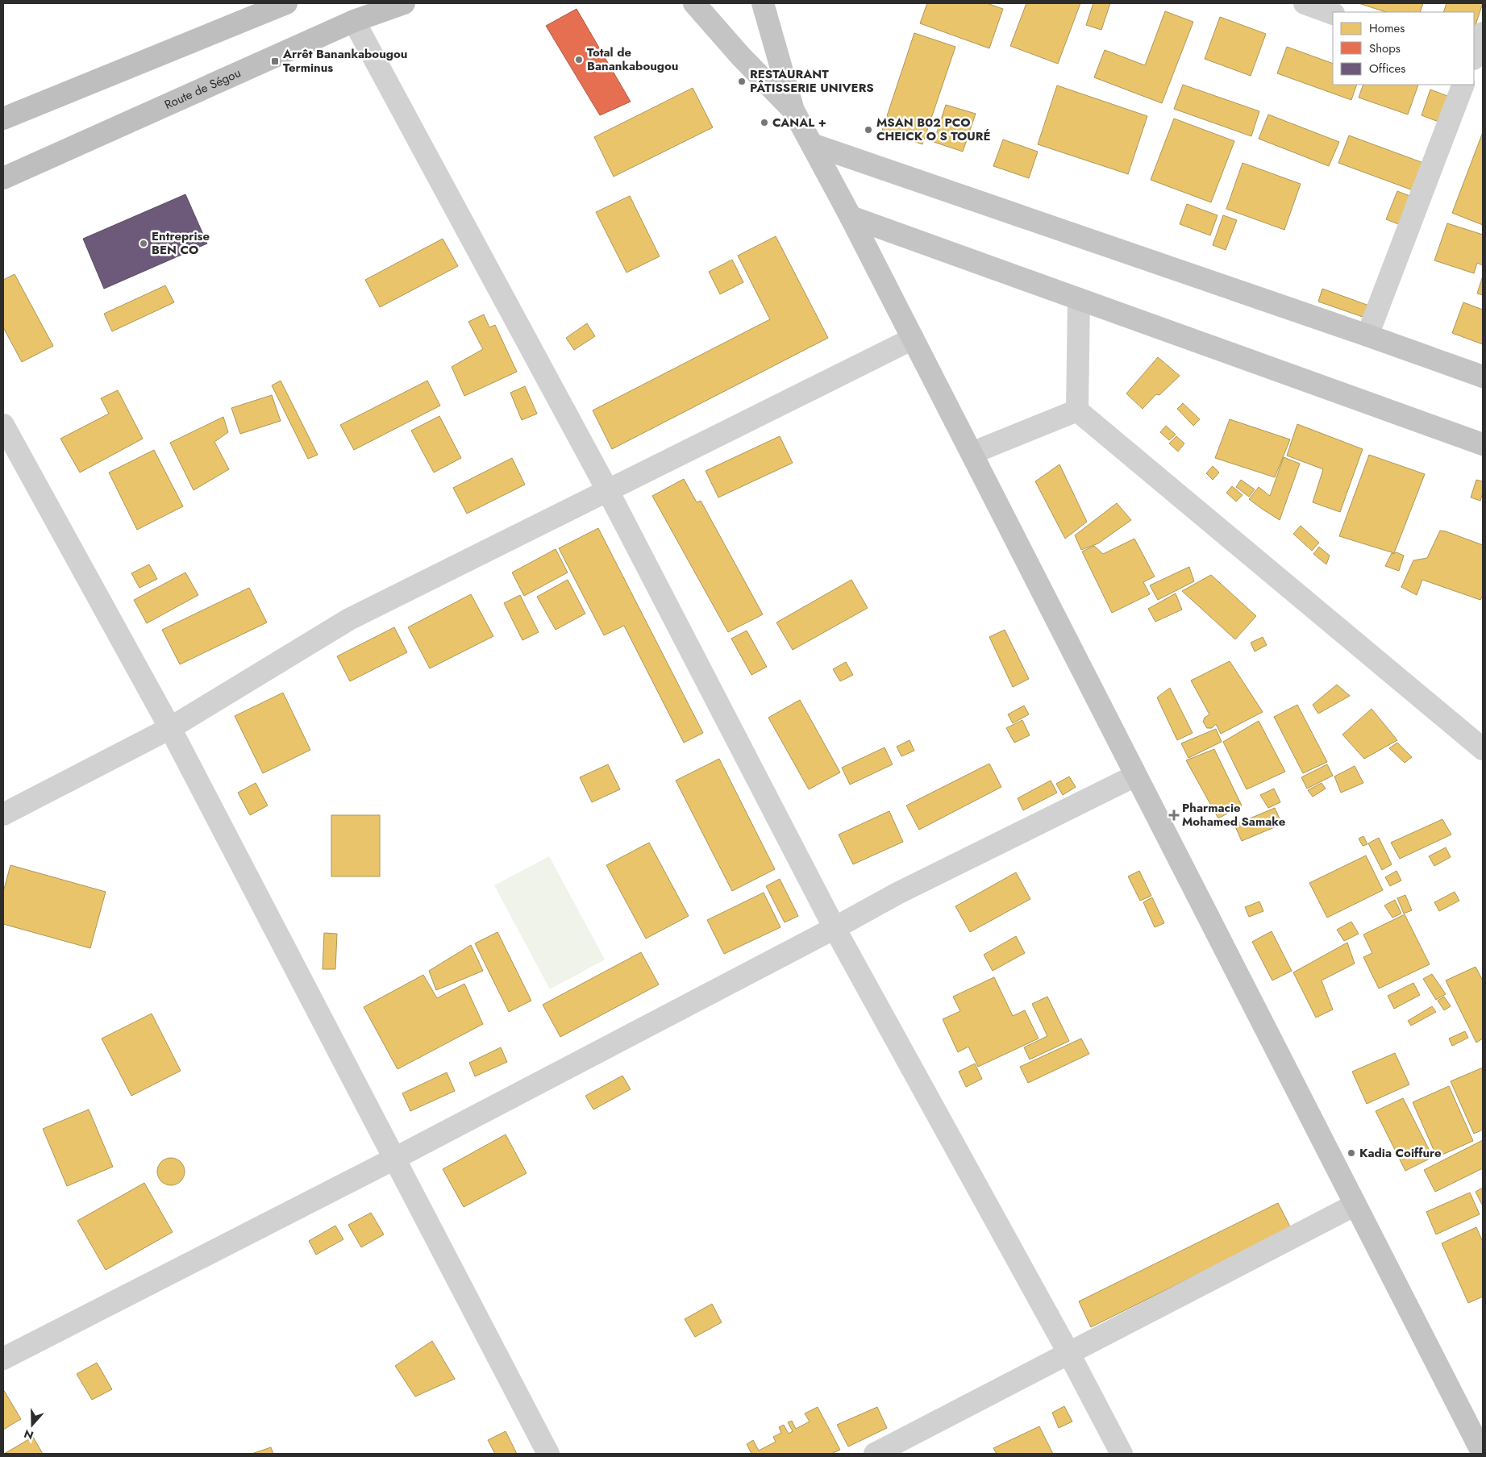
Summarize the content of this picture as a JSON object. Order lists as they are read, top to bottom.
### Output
{
  "streets": {
    "highway": ["Route de Ségou"]
  },
  "places": {
    "other": [
      "Total de Banankabougou",
      "RESTAURANT PÂTISSERIE UNIVERS",
      "CANAL +",
      "MSAN B02 PCO CHEICK O S TOURÉ",
      "Entreprise BEN CO",
      "Kadia Coiffure"
    ],
    "transit": ["Arrêt Banankabougou Terminus"],
    "health": ["Pharmacie Mohamed Samake"]
  },
  "legend": ["Homes", "Shops", "Offices"],
  "north": "bottom"
}
